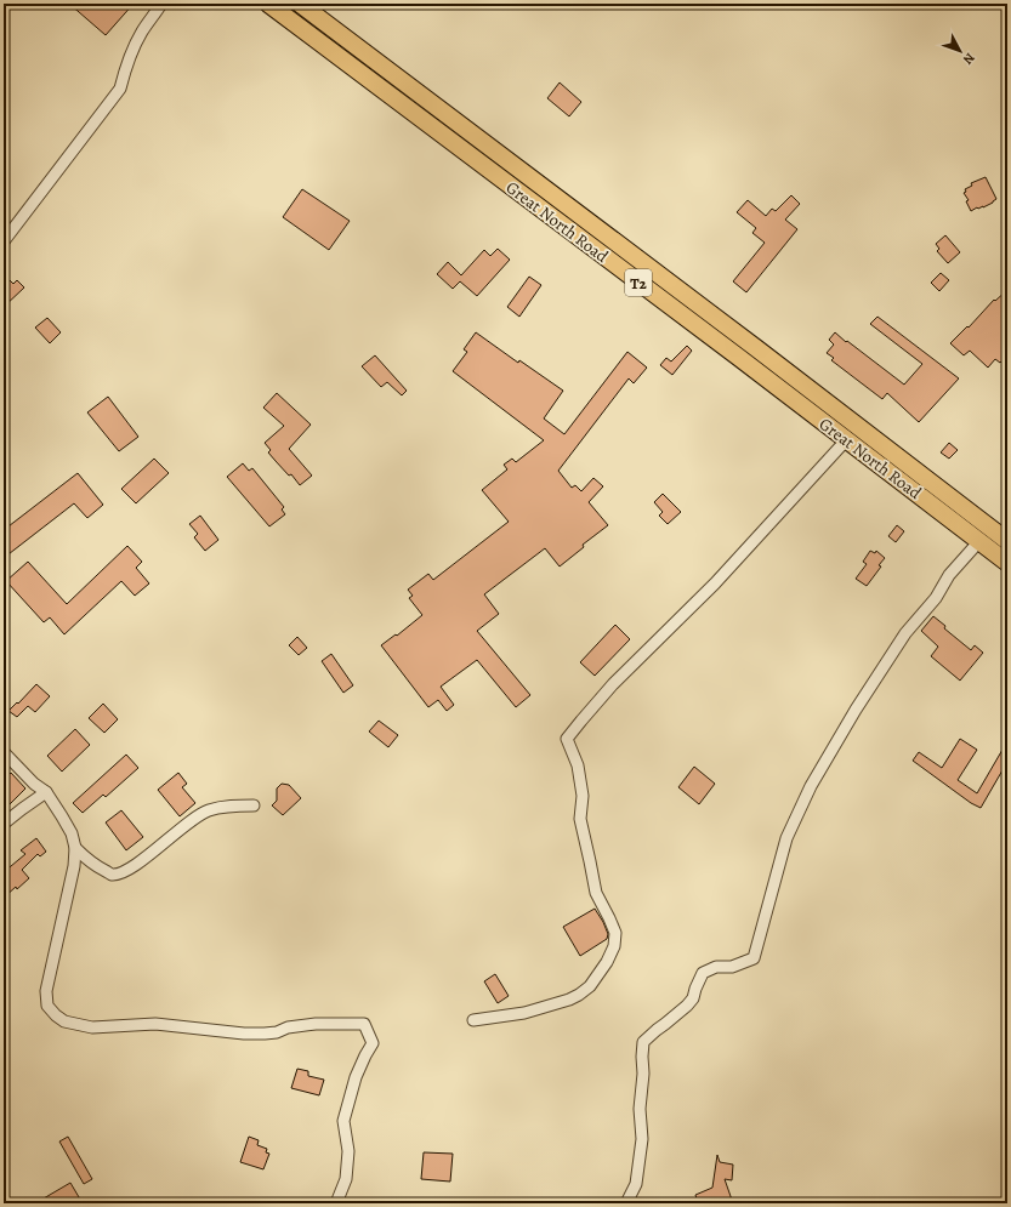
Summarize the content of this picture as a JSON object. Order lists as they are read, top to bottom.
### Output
{
  "streets": {
    "main road": ["Great North Road", "T2"]
  },
  "north": "bottom right"
}
